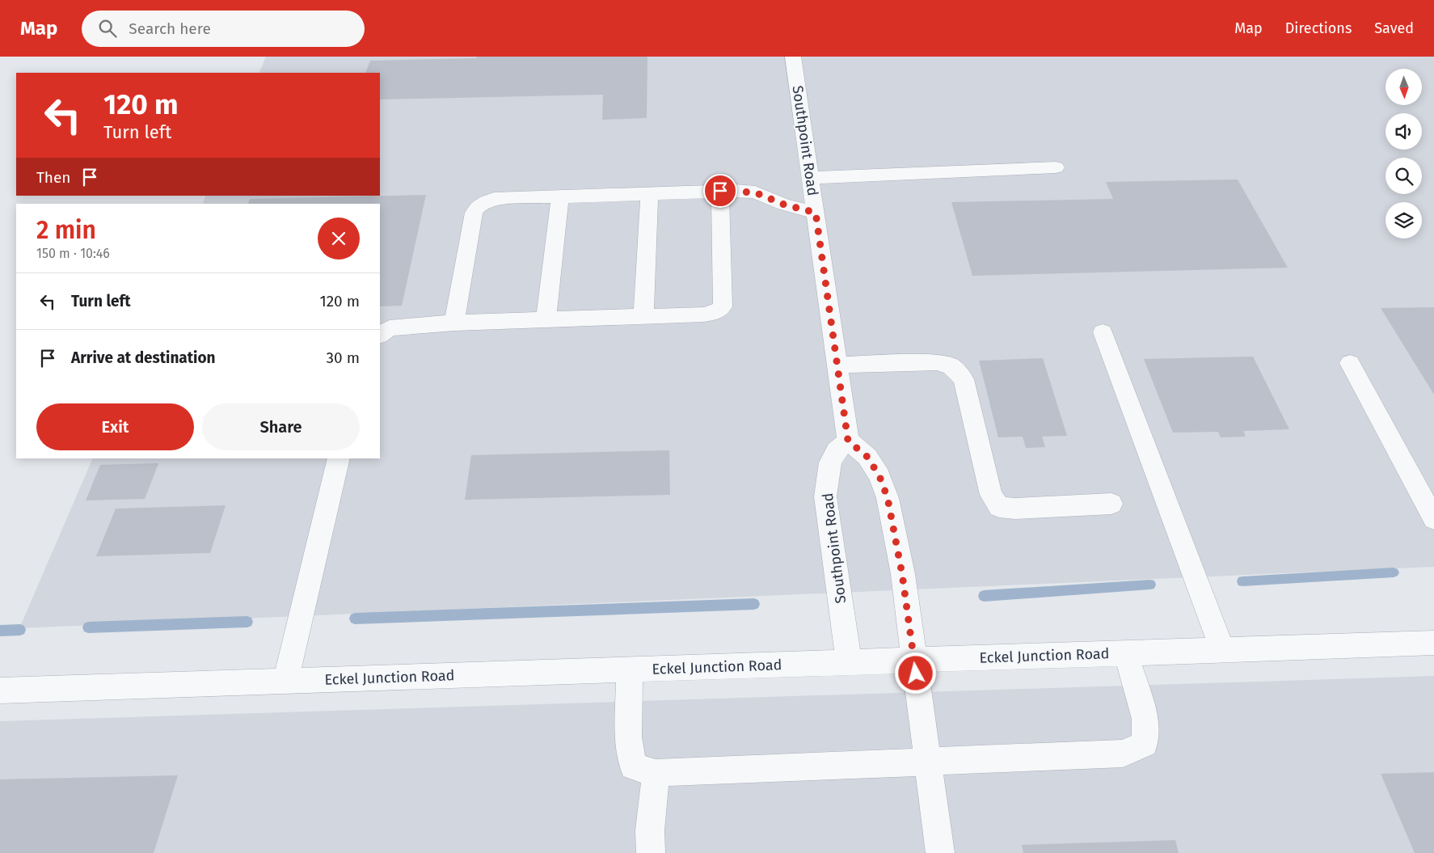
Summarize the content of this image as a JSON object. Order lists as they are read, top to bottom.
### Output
{
  "streets": {
    "street": ["Southpoint Road", "Eckel Junction Road"]
  },
  "crossings": [
    ["Southpoint Road", "Eckel Junction Road"]
  ],
  "north": "bottom",
  "page": {
    "header": "Map",
    "search": "Search here",
    "nav": ["Map", "Directions", "Saved"],
    "turn": ["120 m", "Turn left"],
    "then": "Then",
    "heading": ["2 min", "150 m · 10:46"],
    "list": [
      {
        "name": "Turn left",
        "value": "120 m"
      },
      {
        "name": "Arrive at destination",
        "value": "30 m"
      }
    ],
    "buttons": ["Exit", "Share"]
  }
}
